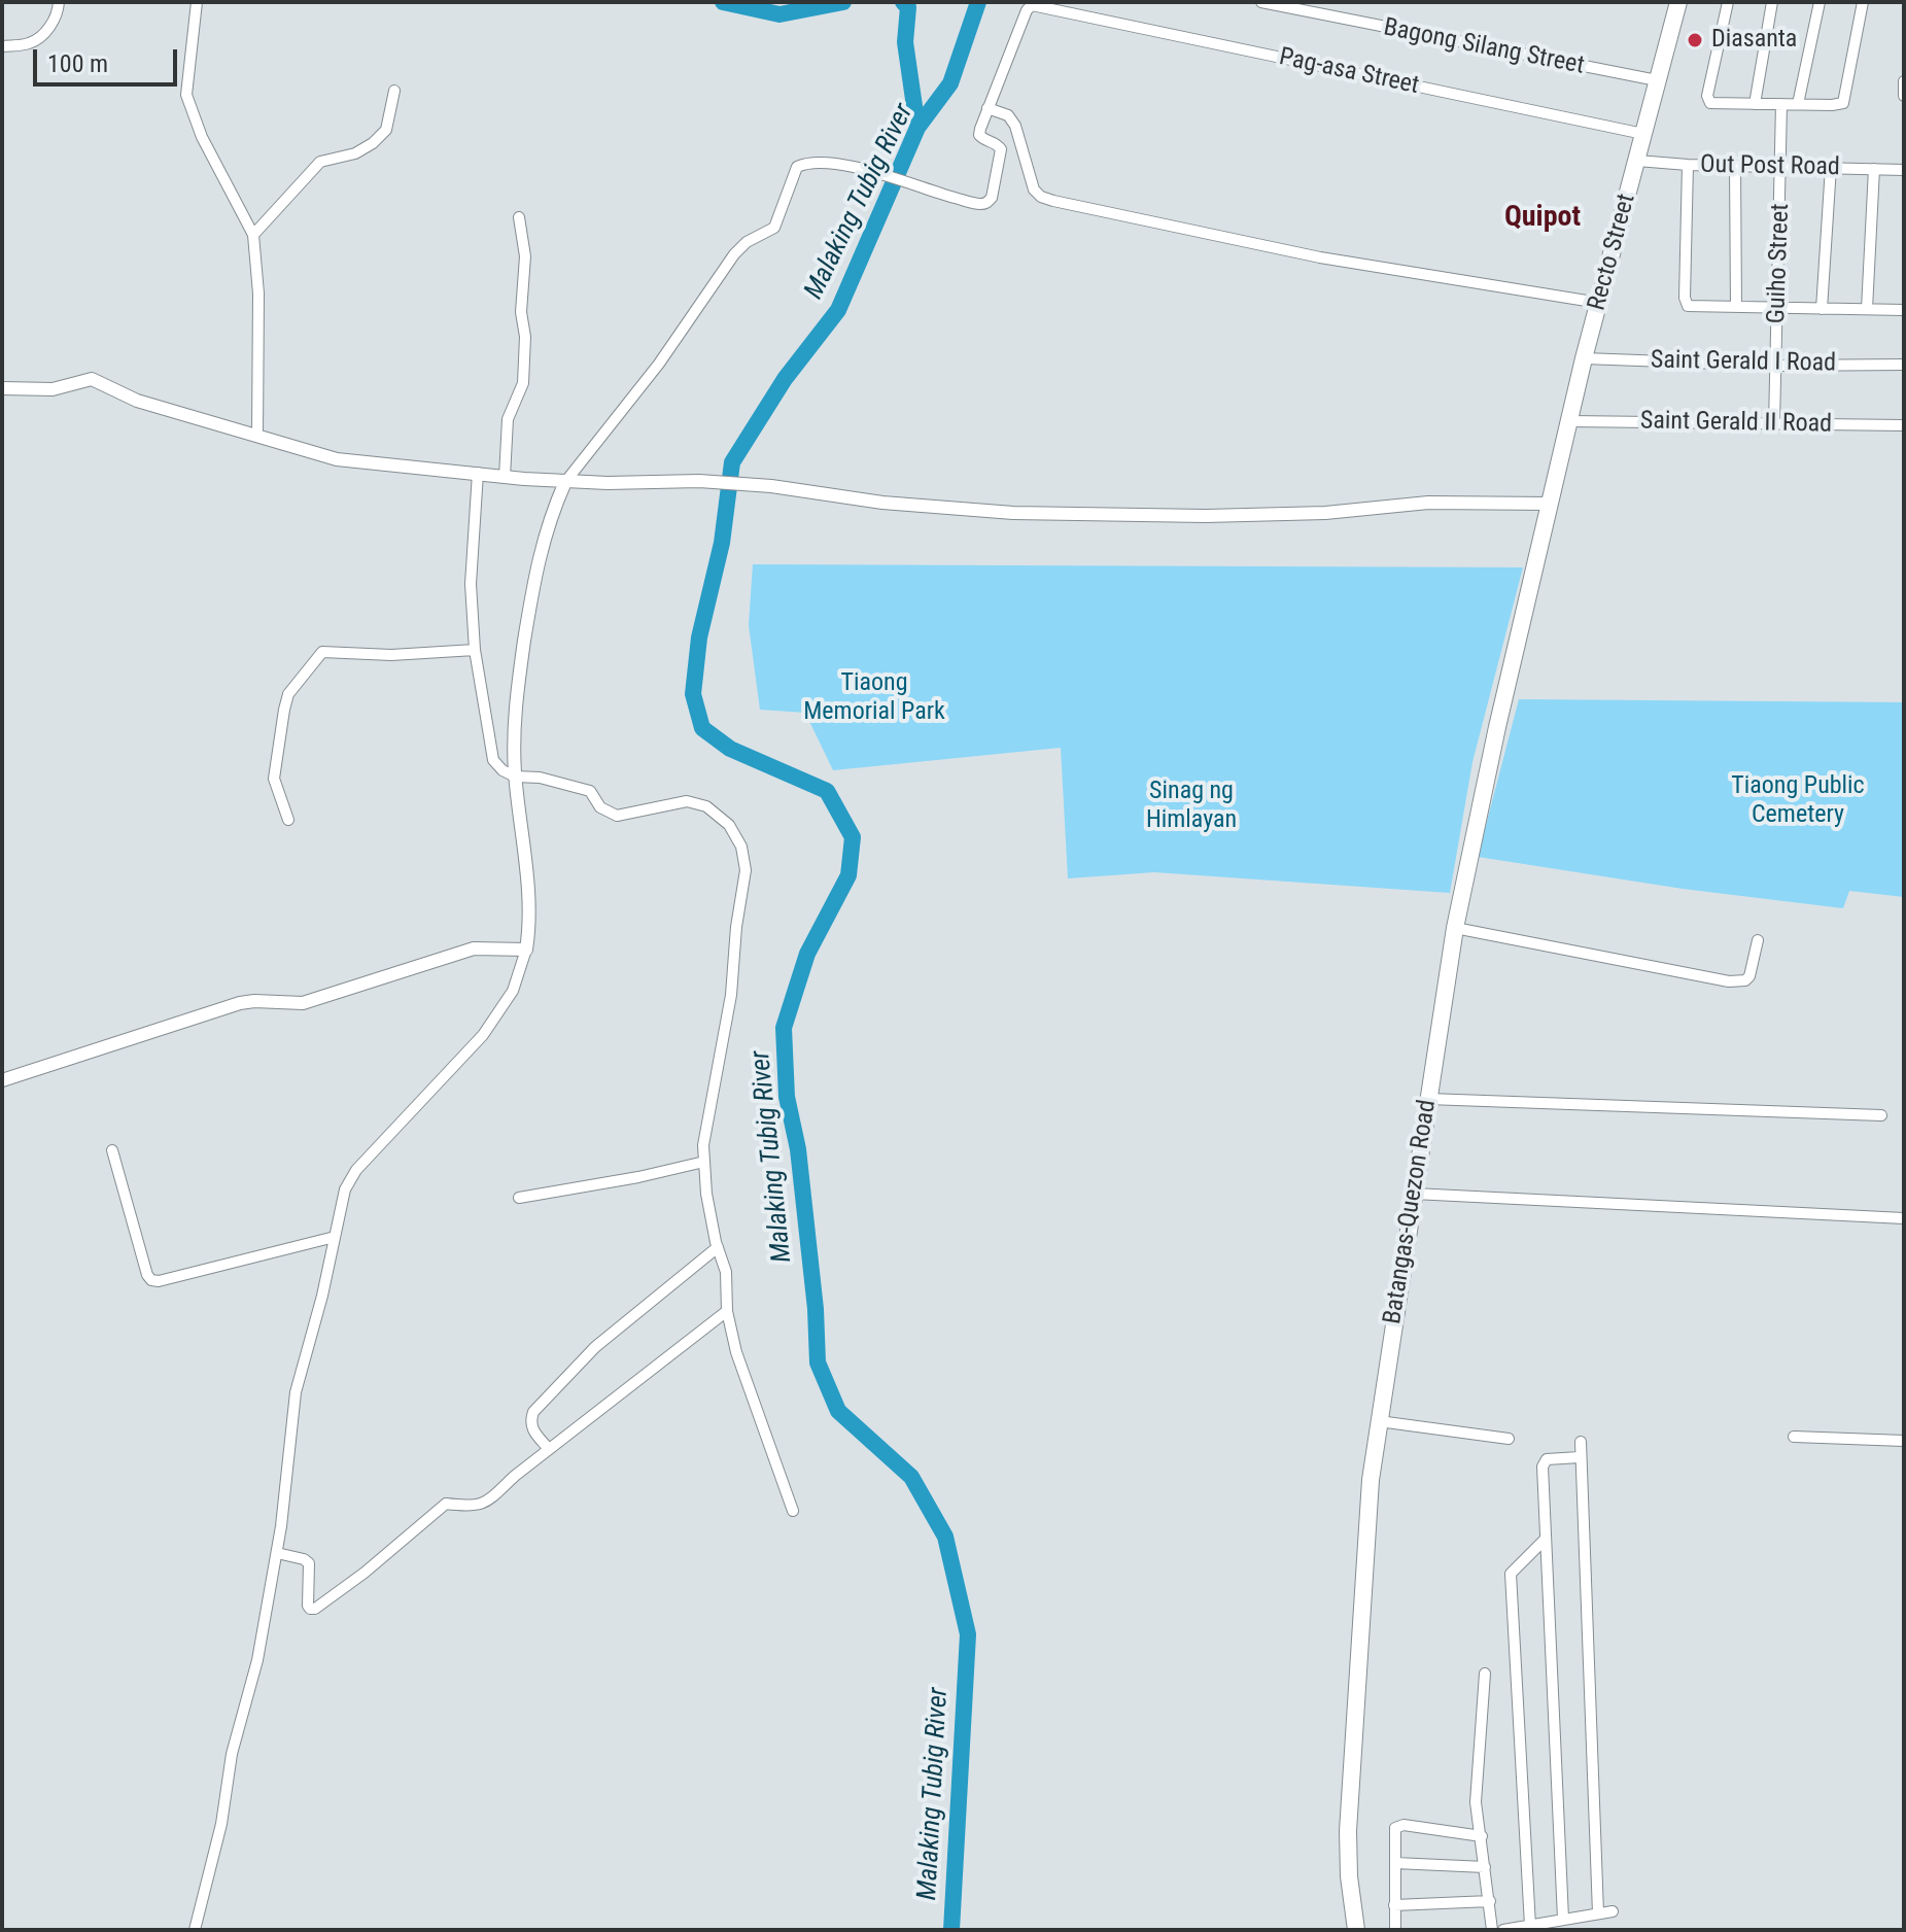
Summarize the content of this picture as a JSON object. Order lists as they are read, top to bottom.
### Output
{
  "streets": {
    "main road": ["Recto Street", "Batangas-Quezon Road"],
    "street": [
      "Bagong Silang Street",
      "Pag-asa Street",
      "Out Post Road",
      "Guiho Street",
      "Saint Gerald I Road",
      "Saint Gerald II Road"
    ]
  },
  "crossings": [
    ["Bagong Silang Street", "Recto Street"],
    ["Pag-asa Street", "Recto Street"],
    ["Out Post Road", "Recto Street"],
    ["Out Post Road", "Guiho Street"],
    ["Recto Street", "Saint Gerald I Road"],
    ["Recto Street", "Saint Gerald II Road"],
    ["Recto Street", "Batangas-Quezon Road"],
    ["Guiho Street", "Saint Gerald I Road"],
    ["Guiho Street", "Saint Gerald II Road"]
  ],
  "districts": ["Quipot"],
  "water": ["Malaking Tubig River"],
  "parks": ["Tiaong Memorial Park", "Tiaong Public Cemetery", "Sinag ng Himlayan"],
  "places": ["Diasanta"],
  "scale_bar": "100 m"
}
